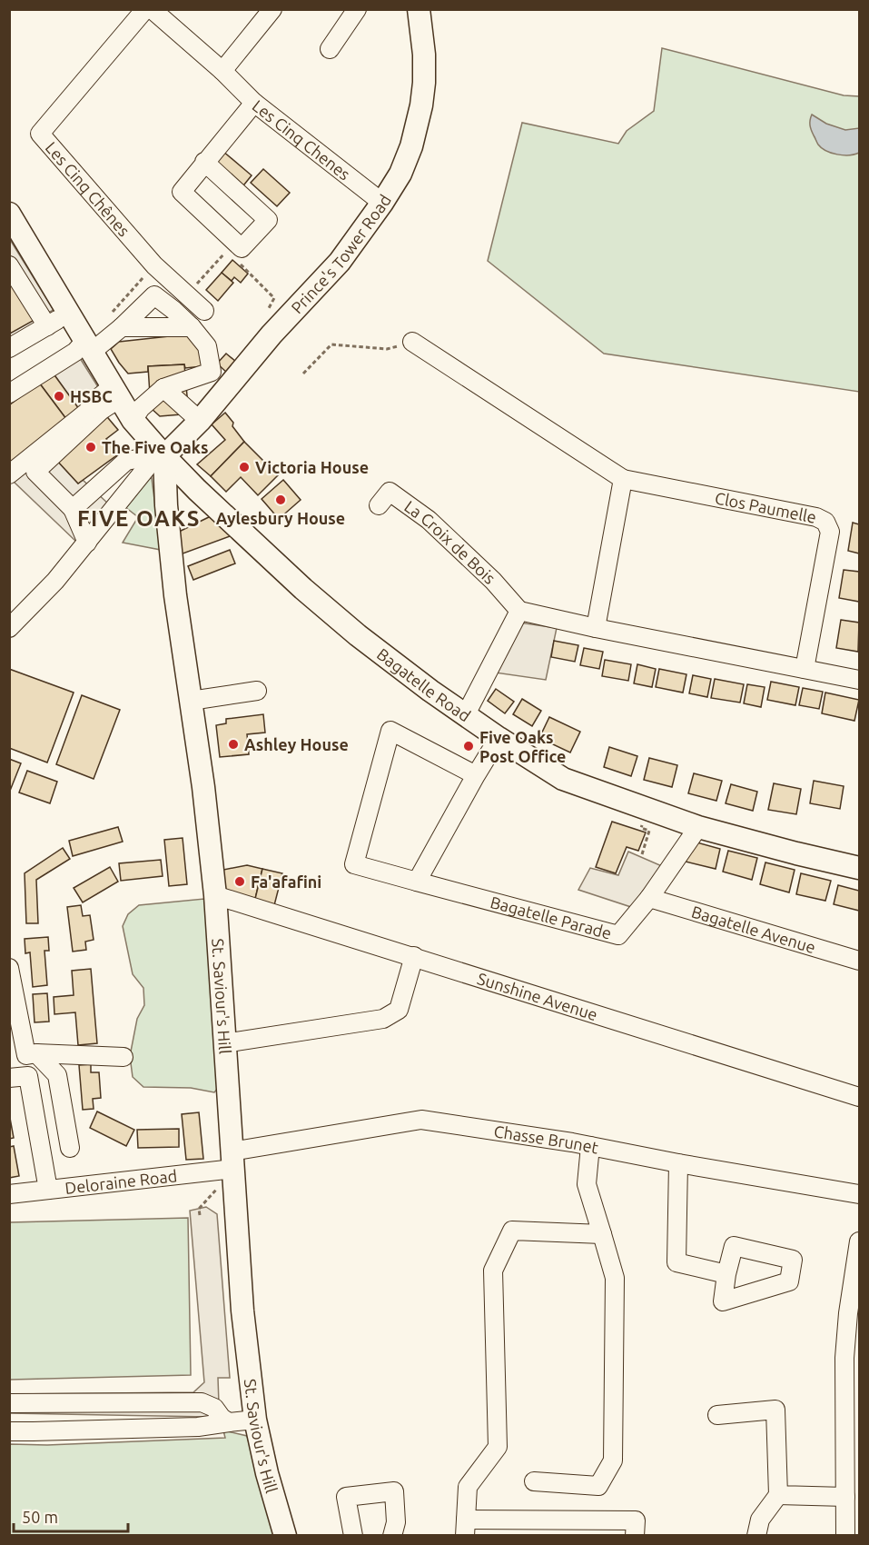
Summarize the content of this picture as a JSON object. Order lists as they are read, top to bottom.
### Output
{
  "streets": {
    "main road": ["Prince's Tower Road", "Bagatelle Road", "St. Saviour's Hill"],
    "street": [
      "Les Cinq Chenes",
      "Les Cinq Chênes",
      "Clos Paumelle",
      "La Croix de Bois",
      "Bagatelle Parade",
      "Bagatelle Avenue",
      "Sunshine Avenue",
      "Chasse Brunet",
      "Deloraine Road"
    ]
  },
  "crossings": [
    ["Les Cinq Chenes", "Prince's Tower Road"],
    ["Prince's Tower Road", "Bagatelle Road"],
    ["Prince's Tower Road", "St. Saviour's Hill"],
    ["Bagatelle Road", "Bagatelle Parade"],
    ["Bagatelle Road", "St. Saviour's Hill"],
    ["Bagatelle Parade", "Bagatelle Avenue"],
    ["Sunshine Avenue", "St. Saviour's Hill"],
    ["St. Saviour's Hill", "Chasse Brunet"],
    ["St. Saviour's Hill", "Deloraine Road"],
    ["Chasse Brunet", "Deloraine Road"]
  ],
  "districts": ["FIVE OAKS"],
  "places": [
    "HSBC",
    "The Five Oaks",
    "Victoria House",
    "Aylesbury House",
    "Ashley House",
    "Five Oaks Post Office",
    "Fa'afafini"
  ],
  "scale_bar": "50 m"
}
